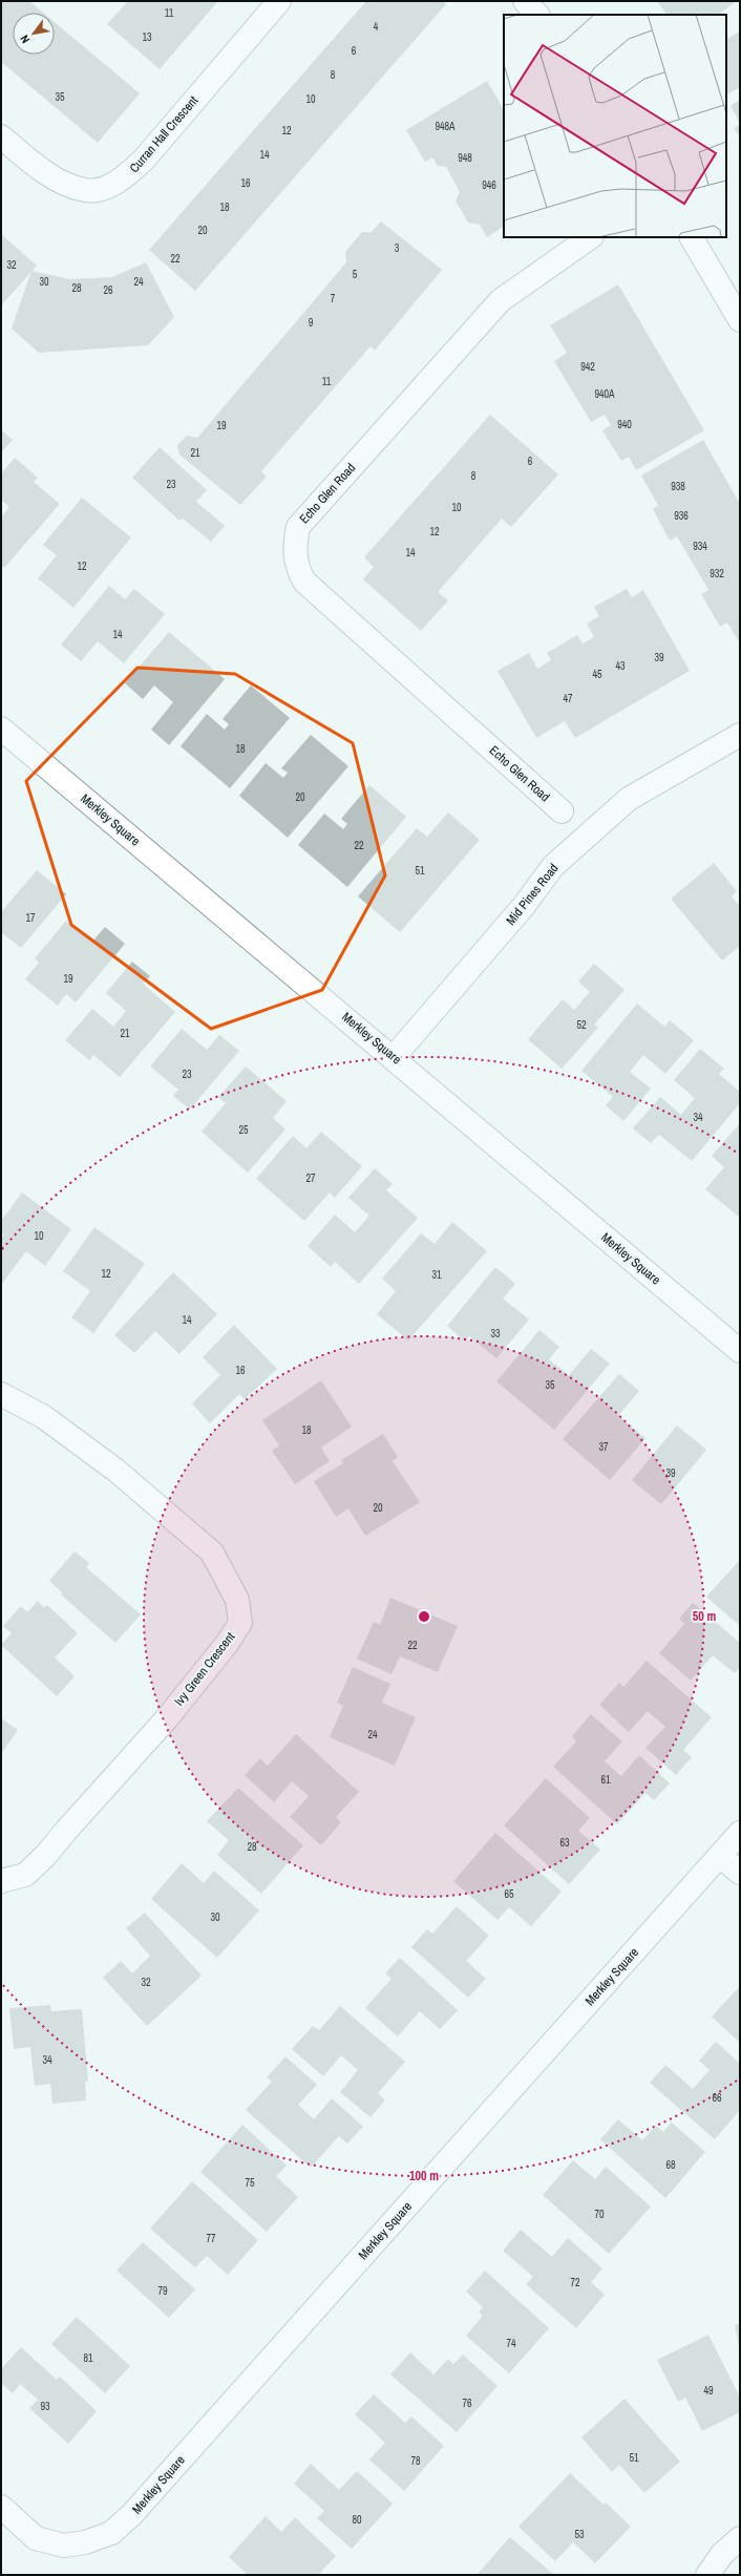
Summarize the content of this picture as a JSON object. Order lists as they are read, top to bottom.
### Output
{
  "streets": {
    "street": [
      "Curran Hall Crescent",
      "Echo Glen Road",
      "Merkley Square",
      "Mid Pines Road",
      "Ivy Green Crescent"
    ]
  },
  "crossings": [
    ["Merkley Square", "Mid Pines Road"]
  ],
  "house_numbers": [
    "11",
    "4",
    "13",
    "6",
    "8",
    "35",
    "10",
    "948A",
    "12",
    "14",
    "948",
    "16",
    "946",
    "18",
    "20",
    "3",
    "22",
    "32",
    "5",
    "30",
    "24",
    "28",
    "26",
    "7",
    "9",
    "942",
    "11",
    "940A",
    "940",
    "19",
    "21",
    "6",
    "8",
    "23",
    "938",
    "10",
    "936",
    "12",
    "934",
    "14",
    "12",
    "932",
    "14",
    "39",
    "43",
    "45",
    "47",
    "18",
    "20",
    "22",
    "51",
    "17",
    "19",
    "52",
    "21",
    "23",
    "34",
    "25",
    "27",
    "10",
    "12",
    "31",
    "14",
    "33",
    "16",
    "35",
    "18",
    "37",
    "39",
    "20",
    "22",
    "24",
    "61",
    "63",
    "28",
    "65",
    "30",
    "32",
    "34",
    "66",
    "68",
    "75",
    "70",
    "77",
    "72",
    "79",
    "74",
    "81",
    "49",
    "76",
    "93",
    "51",
    "78",
    "80",
    "53"
  ],
  "north": "bottom left",
  "rings": ["50 m", "100 m"]
}
